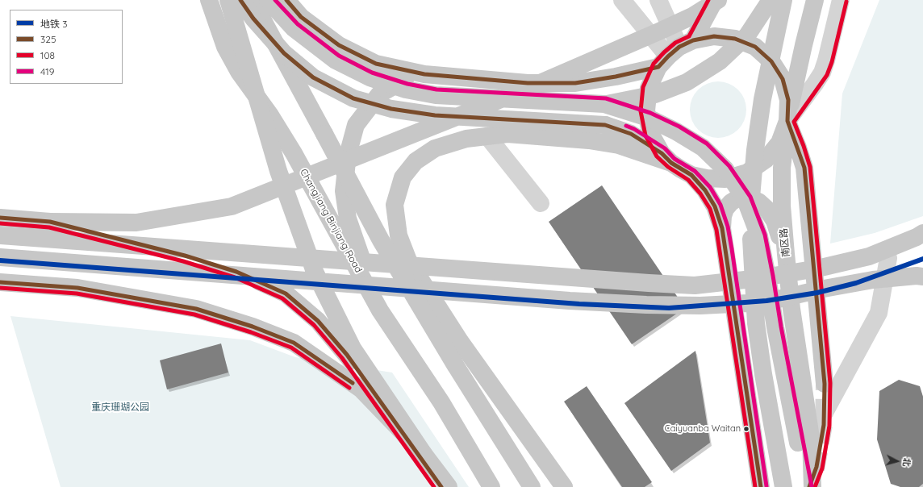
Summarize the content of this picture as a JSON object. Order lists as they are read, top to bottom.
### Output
{
  "streets": {
    "main road": ["Changjiang Binjiang Road", "南区路"]
  },
  "parks": ["重庆珊瑚公园"],
  "places": ["Caiyuanba Waitan"],
  "lines": [
    "transit line 325",
    "transit line 108",
    "transit line 419",
    "metro line 3"
  ],
  "legend": [
    "地铁 3",
    "325",
    "108",
    "419"
  ],
  "north": "right"
}
